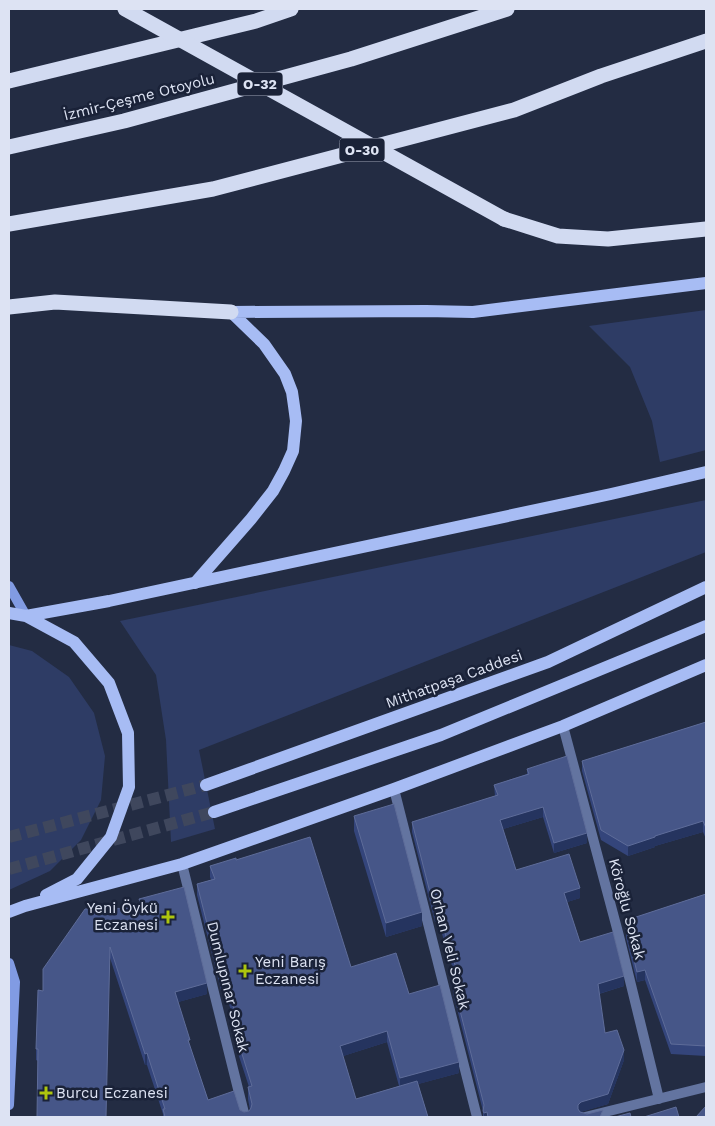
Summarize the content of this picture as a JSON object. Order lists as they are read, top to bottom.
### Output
{
  "streets": {
    "highway": ["O-32", "İzmir-Çeşme Otoyolu", "O-30"],
    "main road": ["Mithatpaşa Caddesi"],
    "street": ["Köroğlu Sokak", "Orhan Veli Sokak", "Dumlupınar Sokak"]
  },
  "places": {
    "health": ["Yeni Öykü Eczanesi", "Yeni Barış Eczanesi", "Burcu Eczanesi"]
  }
}
